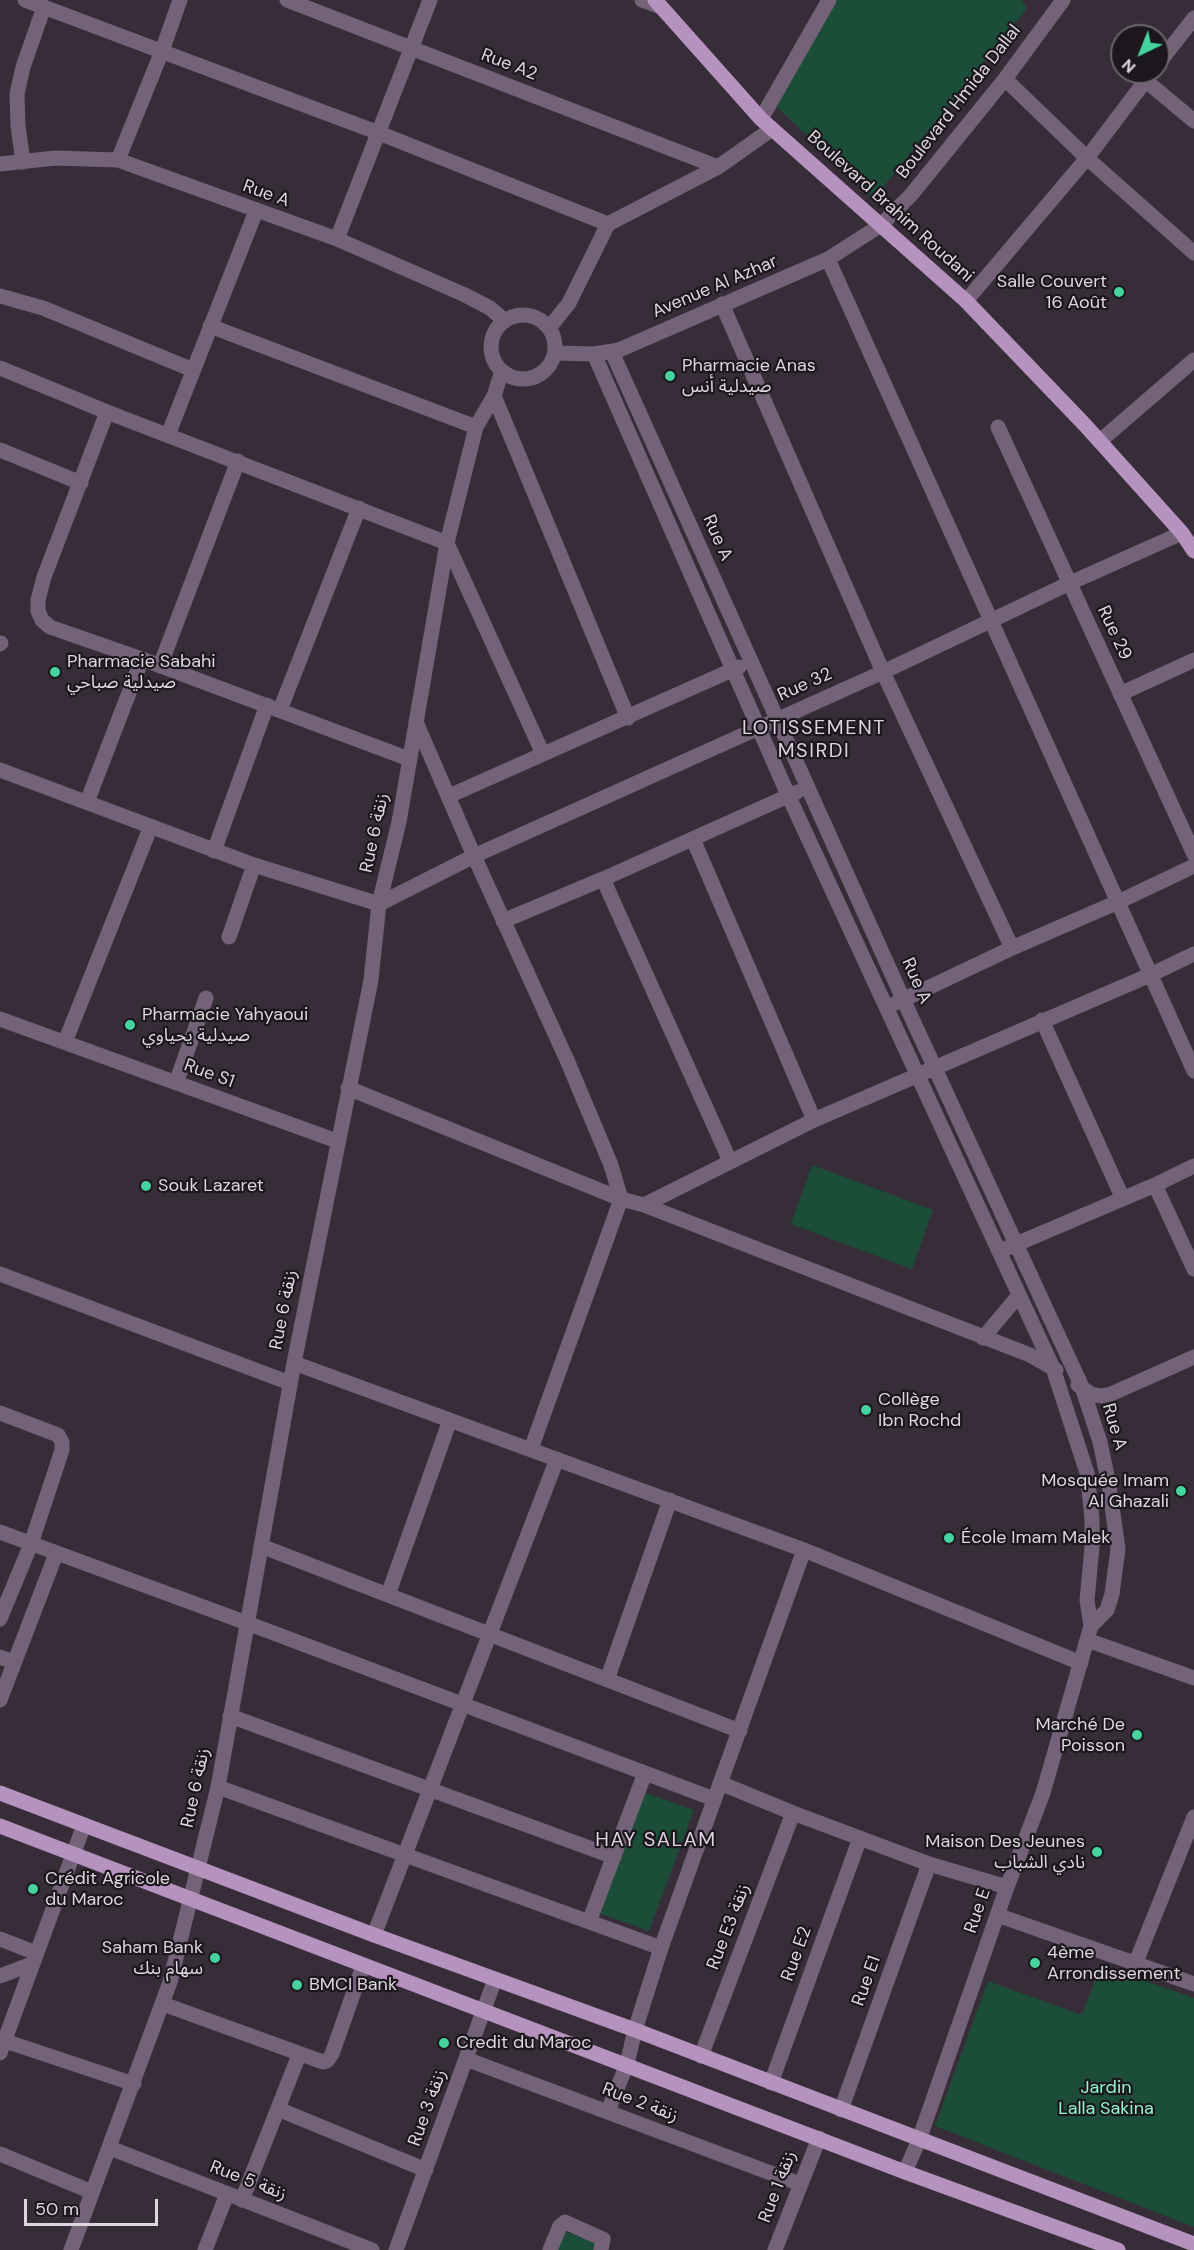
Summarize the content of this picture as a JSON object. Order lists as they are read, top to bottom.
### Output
{
  "streets": {
    "main road": ["Boulevard Brahim Roudani"],
    "street": [
      "Rue A2",
      "Boulevard Hmida Dallal",
      "Rue A",
      "Avenue Al Azhar",
      "Rue 29",
      "Rue 32",
      "Rue 6 زنقة",
      "Rue S1",
      "Rue E",
      "Rue E3 زنقة",
      "Rue E2",
      "Rue E1",
      "Rue 2 زنقة",
      "Rue 3 زنقة",
      "Rue 5 زنقة",
      "Rue 1 زنقة"
    ]
  },
  "crossings": [
    ["Boulevard Hmida Dallal", "Boulevard Brahim Roudani"],
    ["Boulevard Hmida Dallal", "Avenue Al Azhar"],
    ["Rue A", "Avenue Al Azhar"],
    ["Rue A", "Rue 32"],
    ["Rue A", "Rue 6 زنقة"],
    ["Rue A", "Rue E"],
    ["Boulevard Brahim Roudani", "Avenue Al Azhar"],
    ["Boulevard Brahim Roudani", "Rue 32"],
    ["Avenue Al Azhar", "Rue 6 زنقة"],
    ["Rue 29", "Rue 32"],
    ["Rue 32", "Rue 6 زنقة"],
    ["Rue 6 زنقة", "Rue S1"],
    ["Rue 6 زنقة", "Rue 5 زنقة"],
    ["Rue 2 زنقة", "Rue 3 زنقة"],
    ["Rue 2 زنقة", "Rue 1 زنقة"]
  ],
  "districts": ["LOTISSEMENT MSIRDI", "HAY SALAM"],
  "parks": ["Jardin Lalla Sakina"],
  "places": [
    "Salle Couvert 16 Août",
    "Pharmacie Anas صيدلية أنس",
    "Pharmacie Sabahi صيدلية صباحي",
    "Pharmacie Yahyaoui صيدلية يحياوي",
    "Souk Lazaret",
    "Collège Ibn Rochd",
    "Mosquée Imam Al Ghazali",
    "École Imam Malek",
    "Marché De Poisson",
    "Maison Des Jeunes نادي الشباب",
    "Crédit Agricole du Maroc",
    "Saham Bank سهام بنك",
    "4ème Arrondissement",
    "BMCI Bank",
    "Credit du Maroc"
  ],
  "scale_bar": "50 m",
  "north": "bottom left"
}
